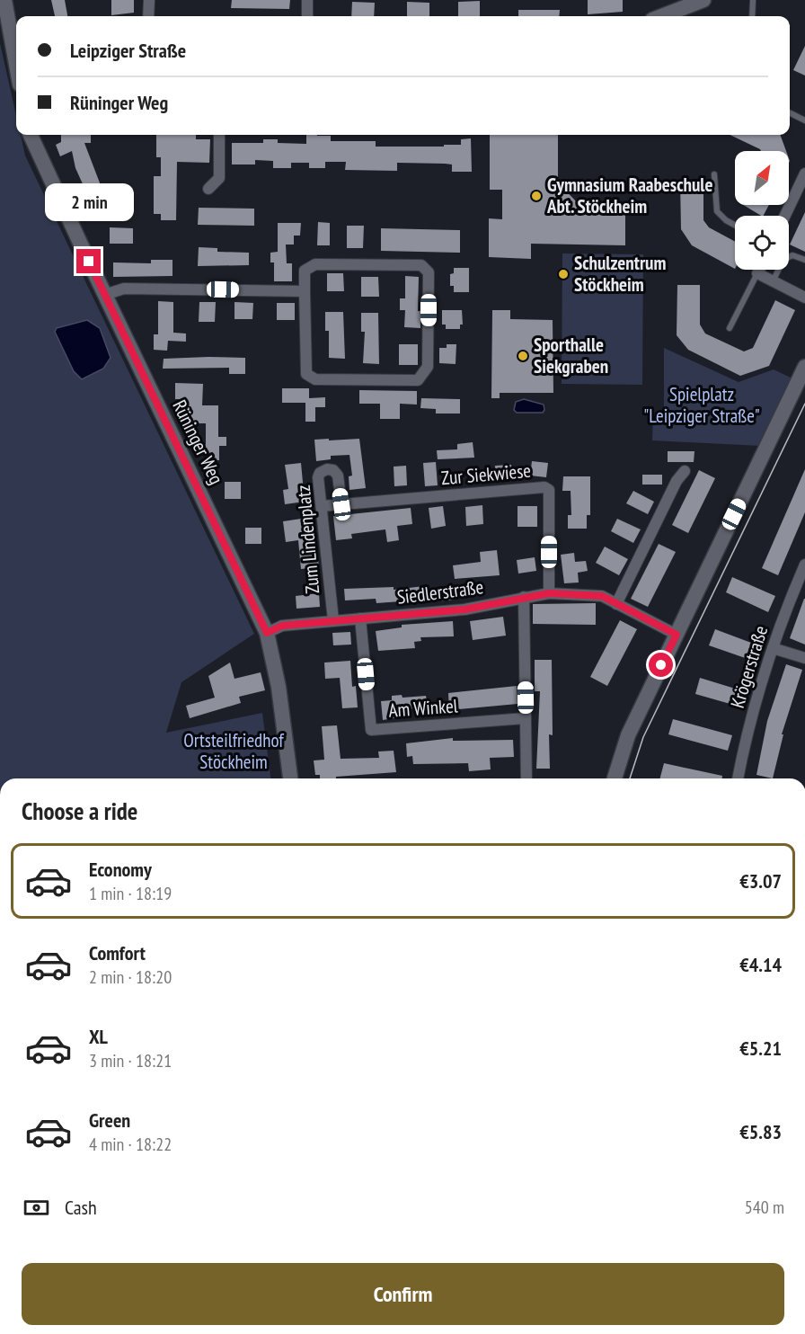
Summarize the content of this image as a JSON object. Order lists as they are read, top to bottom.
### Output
{
  "streets": {
    "street": [
      "Rüninger Weg",
      "Zur Siekwiese",
      "Zum Lindenplatz",
      "Siedlerstraße",
      "Krögerstraße",
      "Am Winkel"
    ]
  },
  "crossings": [
    ["Rüninger Weg", "Siedlerstraße"],
    ["Zur Siekwiese", "Zum Lindenplatz"],
    ["Zur Siekwiese", "Siedlerstraße"],
    ["Zum Lindenplatz", "Siedlerstraße"],
    ["Siedlerstraße", "Am Winkel"]
  ],
  "parks": ["Spielplatz \"Leipziger Straße\"", "Ortsteilfriedhof Stöckheim"],
  "places": ["Gymnasium Raabeschule Abt. Stöckheim", "Schulzentrum Stöckheim", "Sporthalle Siekgraben"],
  "north": "top right",
  "page": {
    "banner": ["Leipziger Straße", "Rüninger Weg"],
    "bubble": "2 min",
    "heading": "Choose a ride",
    "list": [
      {
        "name": "Economy",
        "note": "1 min · 18:19",
        "value": "€3.07"
      },
      {
        "name": "Comfort",
        "note": "2 min · 18:20",
        "value": "€4.14"
      },
      {
        "name": "XL",
        "note": "3 min · 18:21",
        "value": "€5.21"
      },
      {
        "name": "Green",
        "note": "4 min · 18:22",
        "value": "€5.83"
      }
    ],
    "pay": ["Cash", "540 m"],
    "buttons": "Confirm"
  }
}
